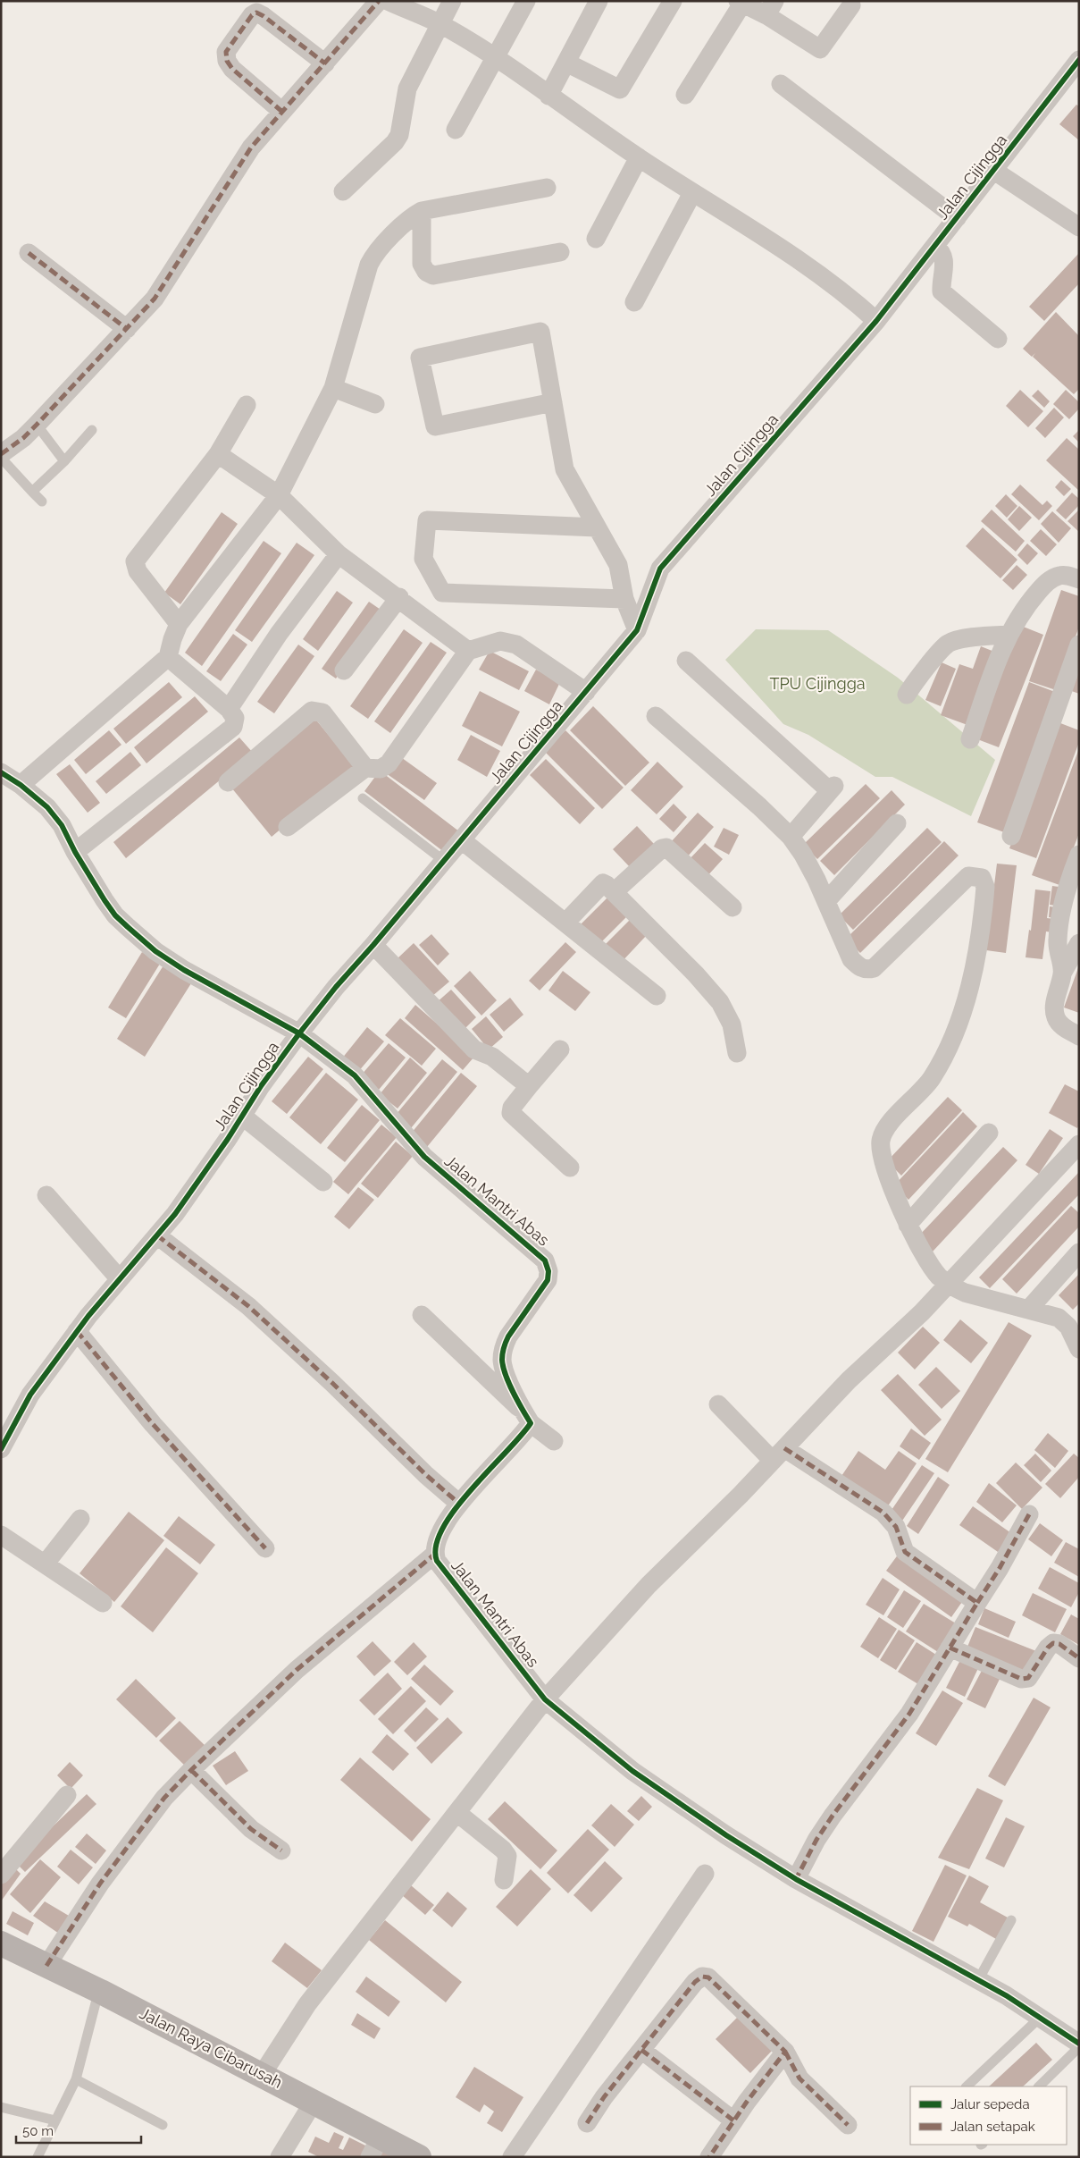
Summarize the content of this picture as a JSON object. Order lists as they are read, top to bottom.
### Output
{
  "streets": {
    "main road": ["Jalan Raya Cibarusah"],
    "street": ["Jalan Cijingga", "Jalan Mantri Abas"]
  },
  "crossings": [
    ["Jalan Cijingga", "Jalan Mantri Abas"]
  ],
  "parks": ["TPU Cijingga"],
  "legend": ["Jalur sepeda", "Jalan setapak"],
  "scale_bar": "50 m"
}
